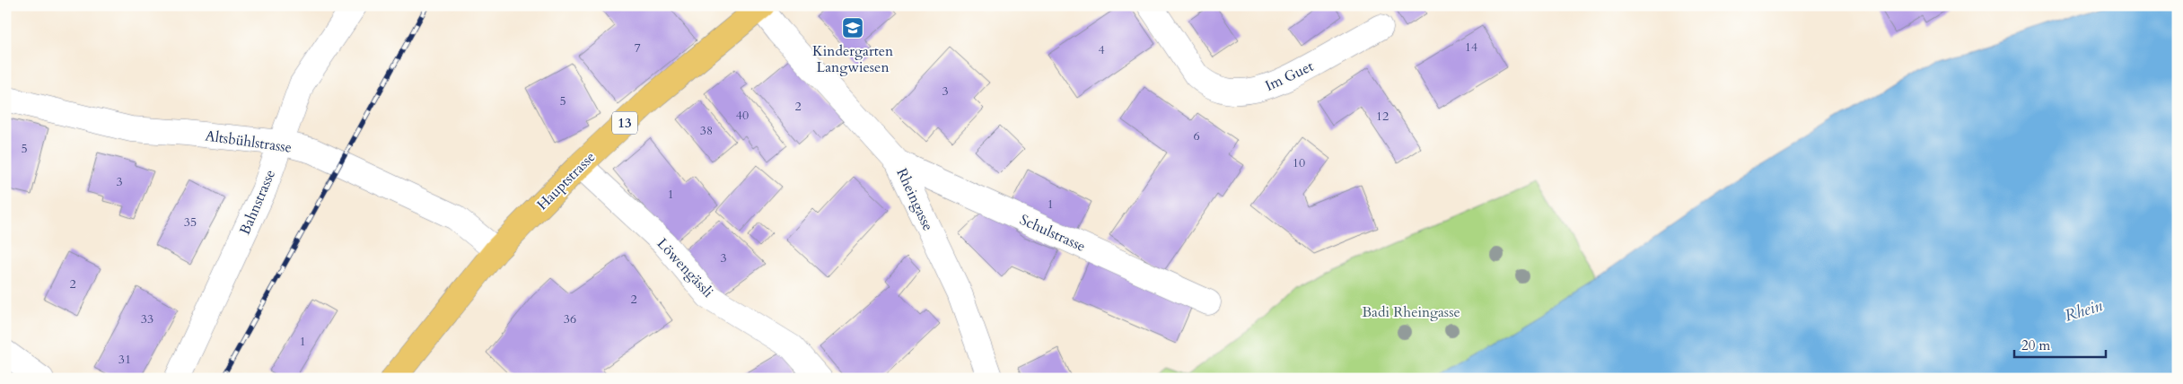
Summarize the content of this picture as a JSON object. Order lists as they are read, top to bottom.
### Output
{
  "streets": {
    "main road": ["13", "Hauptstrasse"],
    "street": [
      "Im Guet",
      "Altsbühlstrasse",
      "Rheingasse",
      "Bahnstrasse",
      "Schulstrasse",
      "Löwengässli"
    ]
  },
  "crossings": [
    ["Altsbühlstrasse", "Hauptstrasse"],
    ["Altsbühlstrasse", "Bahnstrasse"],
    ["Hauptstrasse", "Rheingasse"],
    ["Hauptstrasse", "Löwengässli"],
    ["Rheingasse", "Schulstrasse"]
  ],
  "water": ["Rhein"],
  "parks": ["Badi Rheingasse"],
  "places": {
    "school or university": ["Kindergarten Langwiesen"]
  },
  "house_numbers": [
    "14",
    "7",
    "4",
    "3",
    "5",
    "2",
    "40",
    "12",
    "38",
    "6",
    "5",
    "10",
    "3",
    "1",
    "1",
    "35",
    "3",
    "2",
    "2",
    "33",
    "36",
    "1",
    "31"
  ],
  "scale_bar": "20 m"
}
